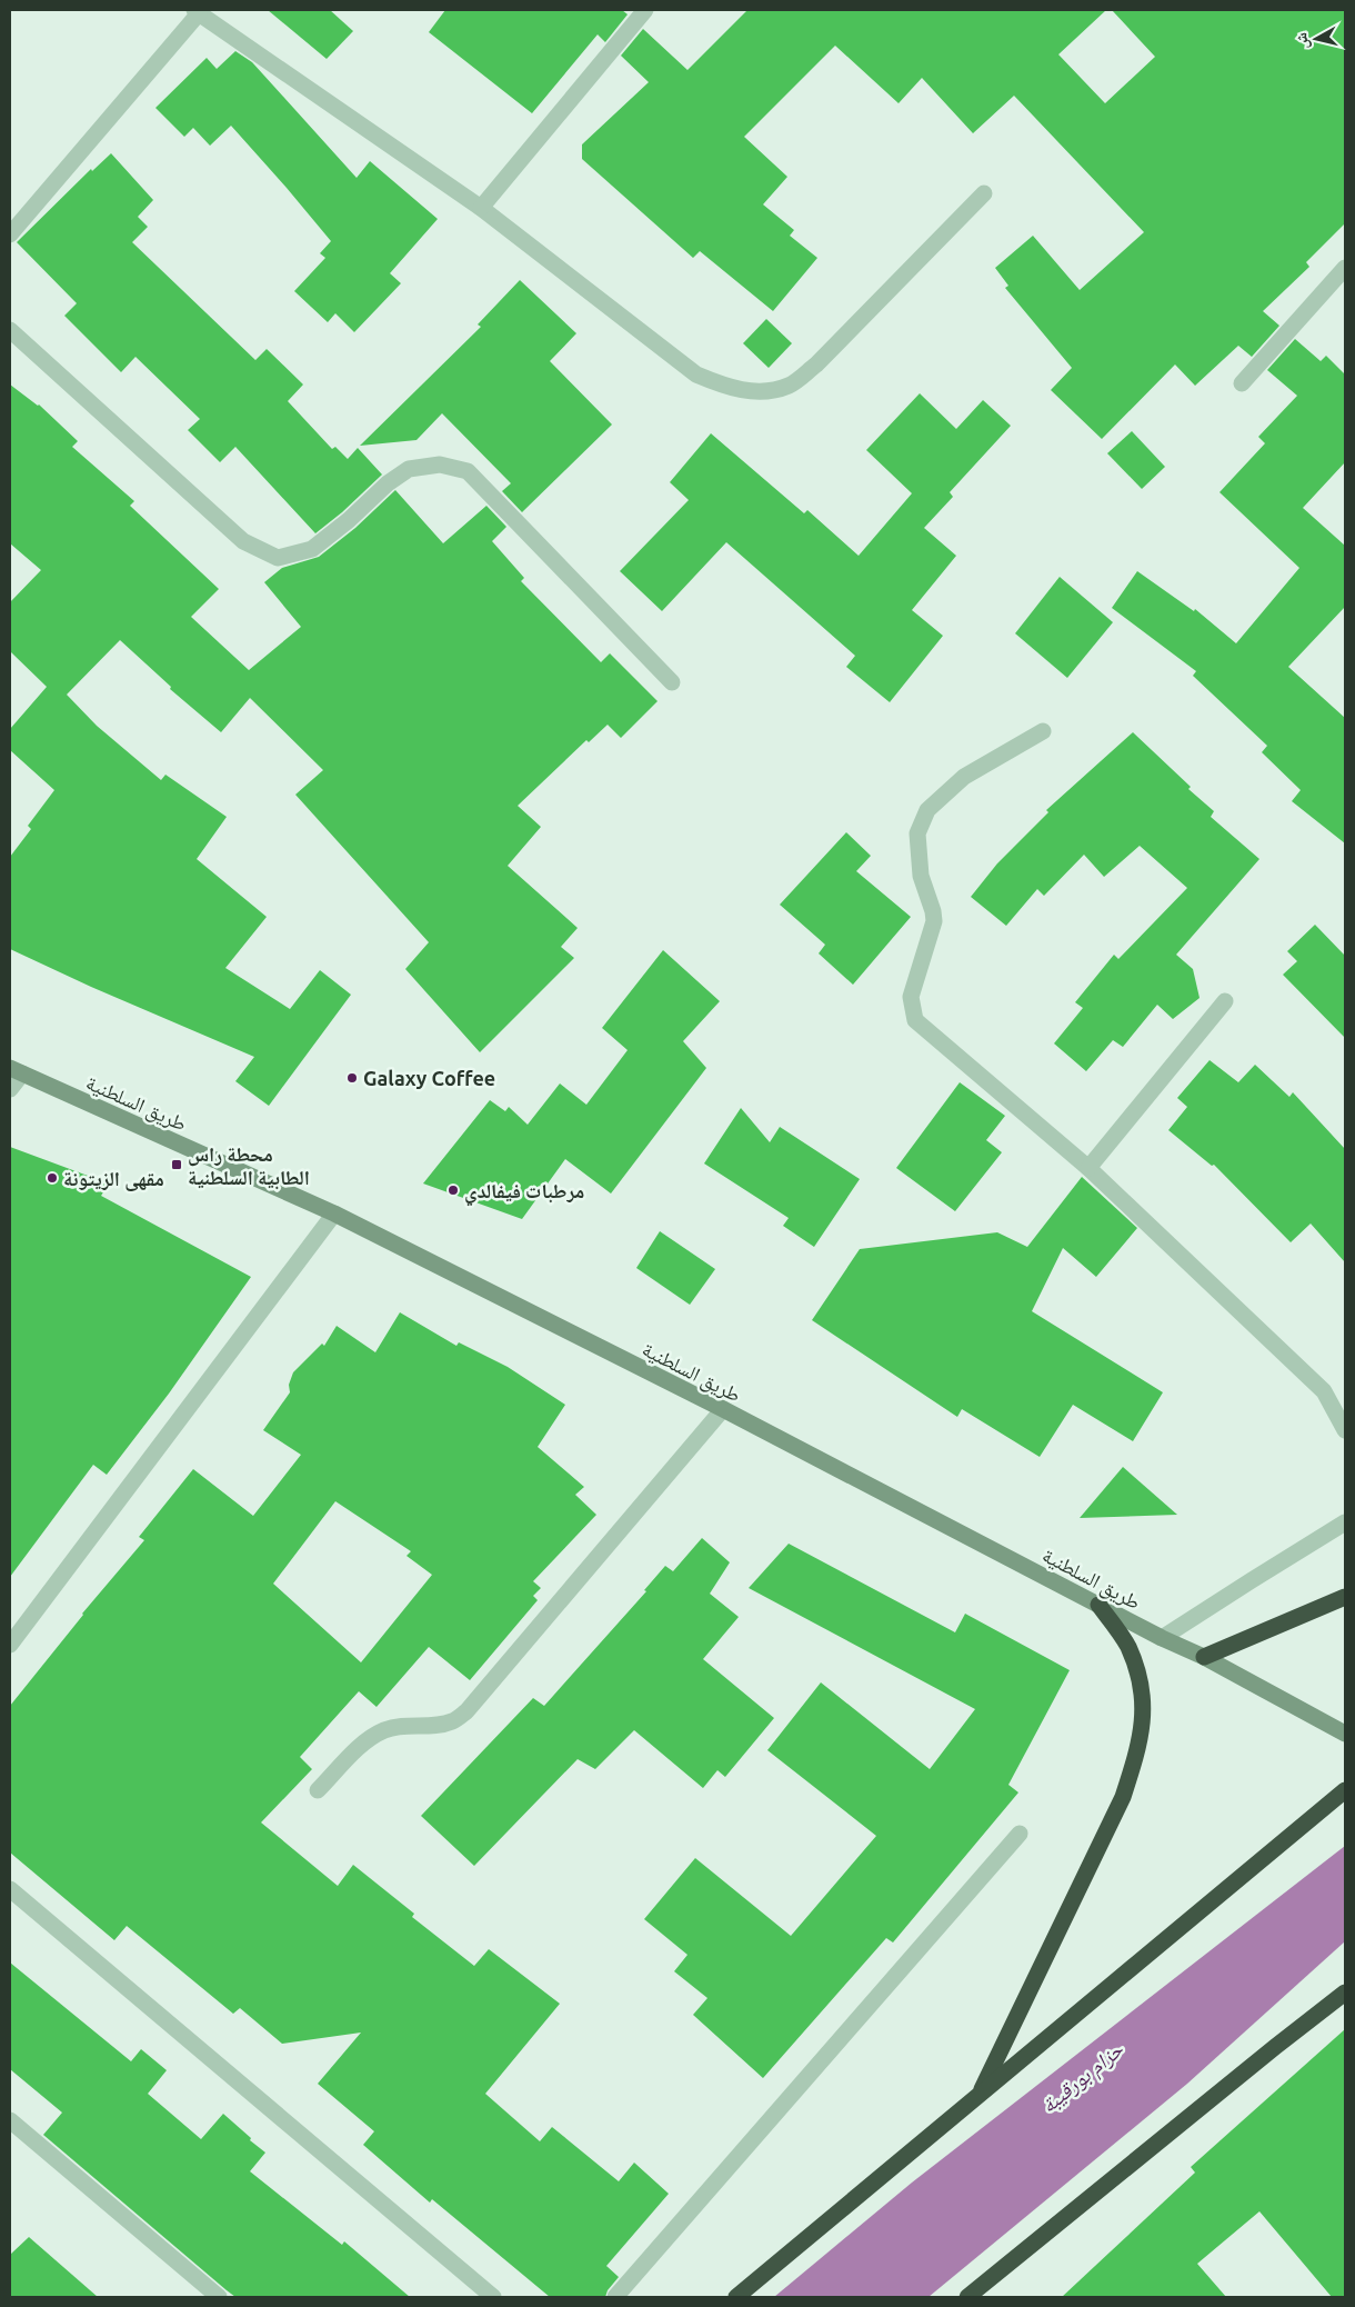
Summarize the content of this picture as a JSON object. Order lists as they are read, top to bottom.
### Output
{
  "streets": {
    "main road": ["طريق السلطنية"]
  },
  "water": ["حزام بورقيبة"],
  "places": {
    "other": ["Galaxy Coffee", "مقهى الزيتونة", "مرطبات فيفالدي"],
    "transit": ["محطة راس الطابية السلطنية"]
  },
  "north": "left"
}
